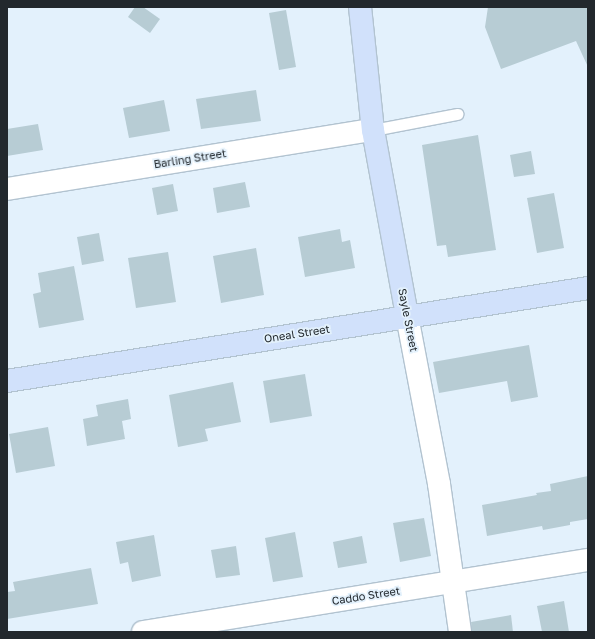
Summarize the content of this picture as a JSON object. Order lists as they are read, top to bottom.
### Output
{
  "streets": {
    "street": [
      "Barling Street",
      "Sayle Street",
      "Oneal Street",
      "Caddo Street"
    ]
  },
  "crossings": [
    ["Barling Street", "Sayle Street"],
    ["Sayle Street", "Oneal Street"],
    ["Sayle Street", "Caddo Street"]
  ]
}
